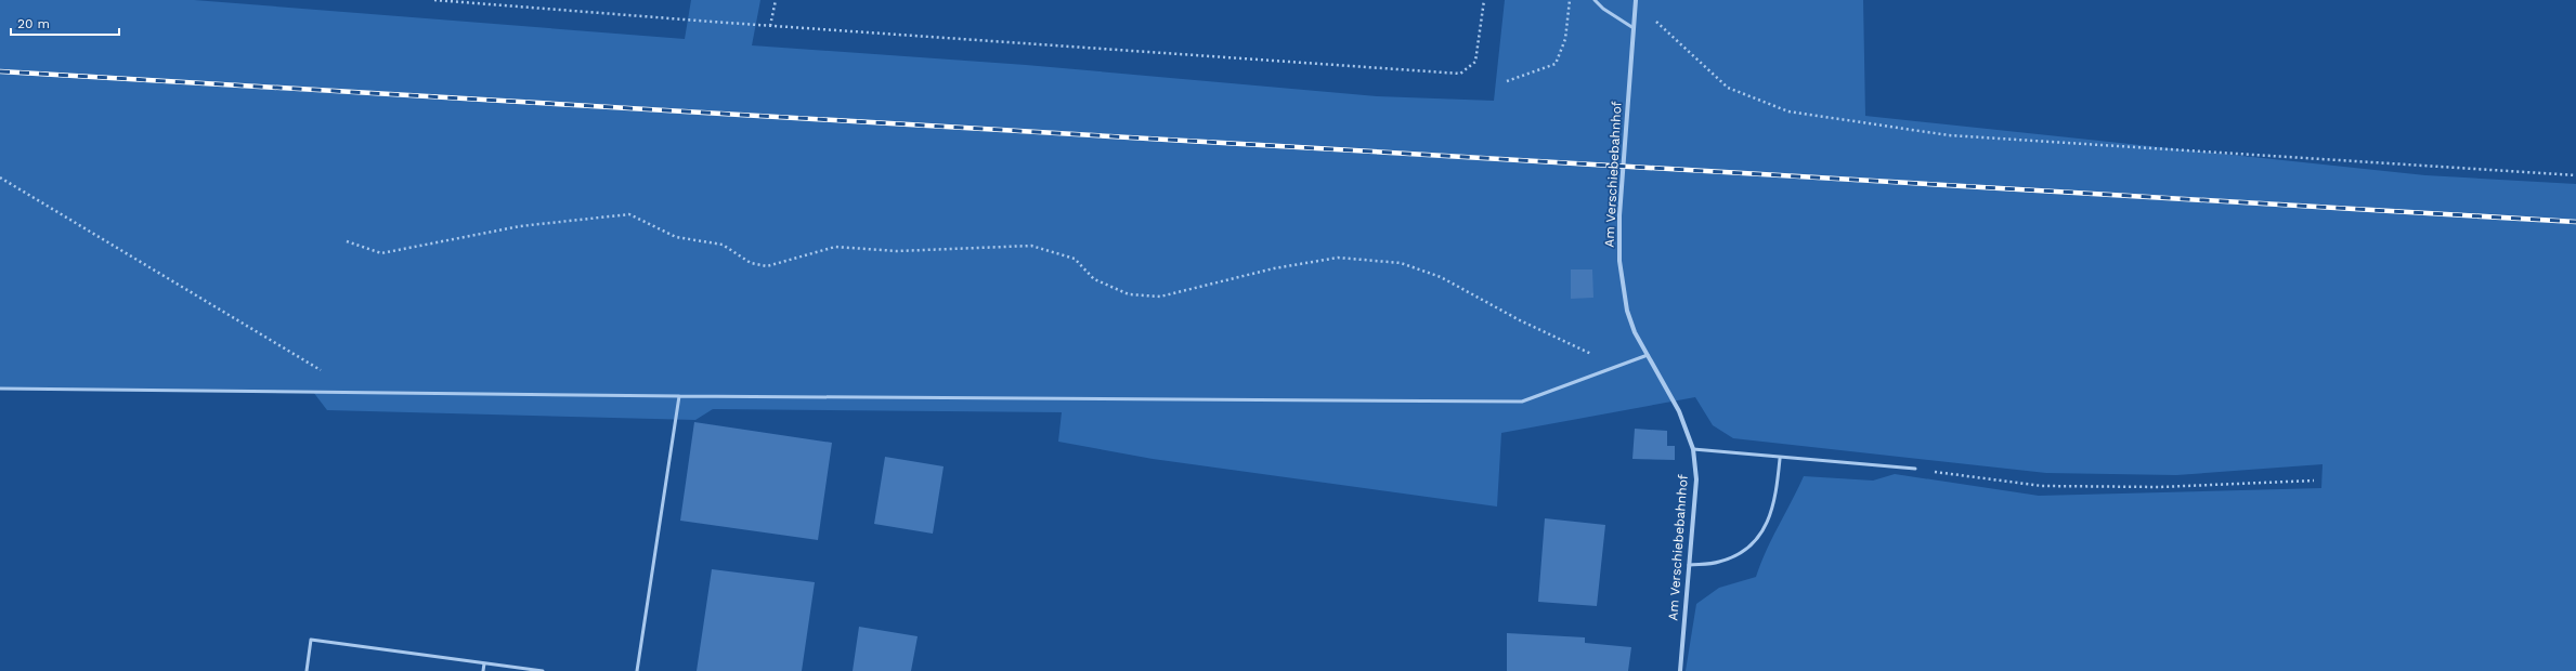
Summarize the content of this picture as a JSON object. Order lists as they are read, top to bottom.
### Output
{
  "streets": {
    "street": ["Am Verschiebebahnhof"]
  },
  "scale_bar": "20 m"
}
